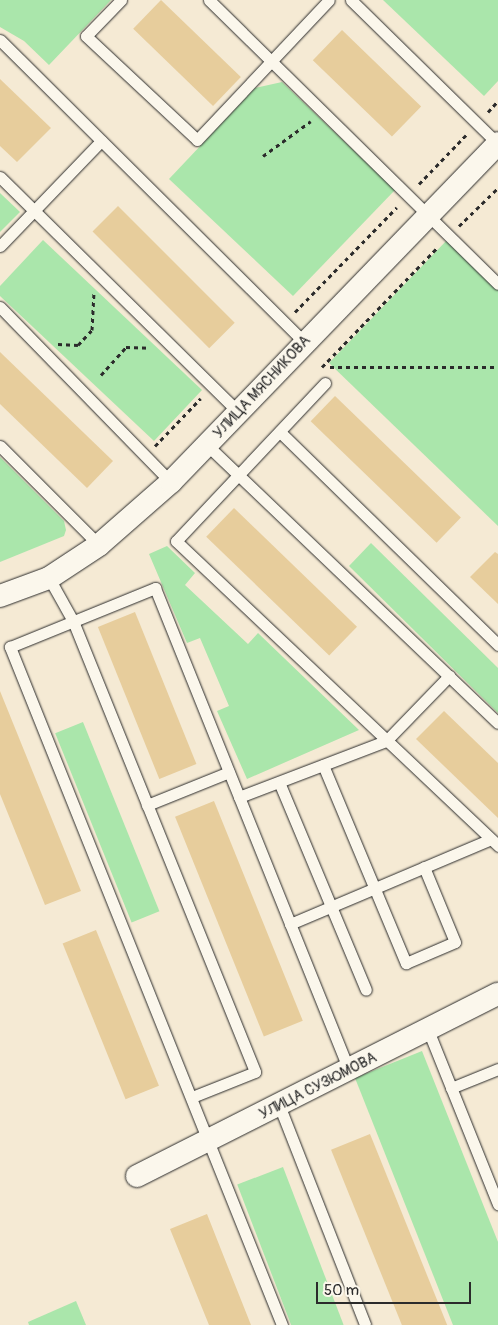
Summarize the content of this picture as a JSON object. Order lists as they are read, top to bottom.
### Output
{
  "streets": {
    "street": ["УЛИЦА МЯСНИКОВА", "УЛИЦА СУЗЮМОВА"]
  },
  "scale_bar": "50 m"
}
